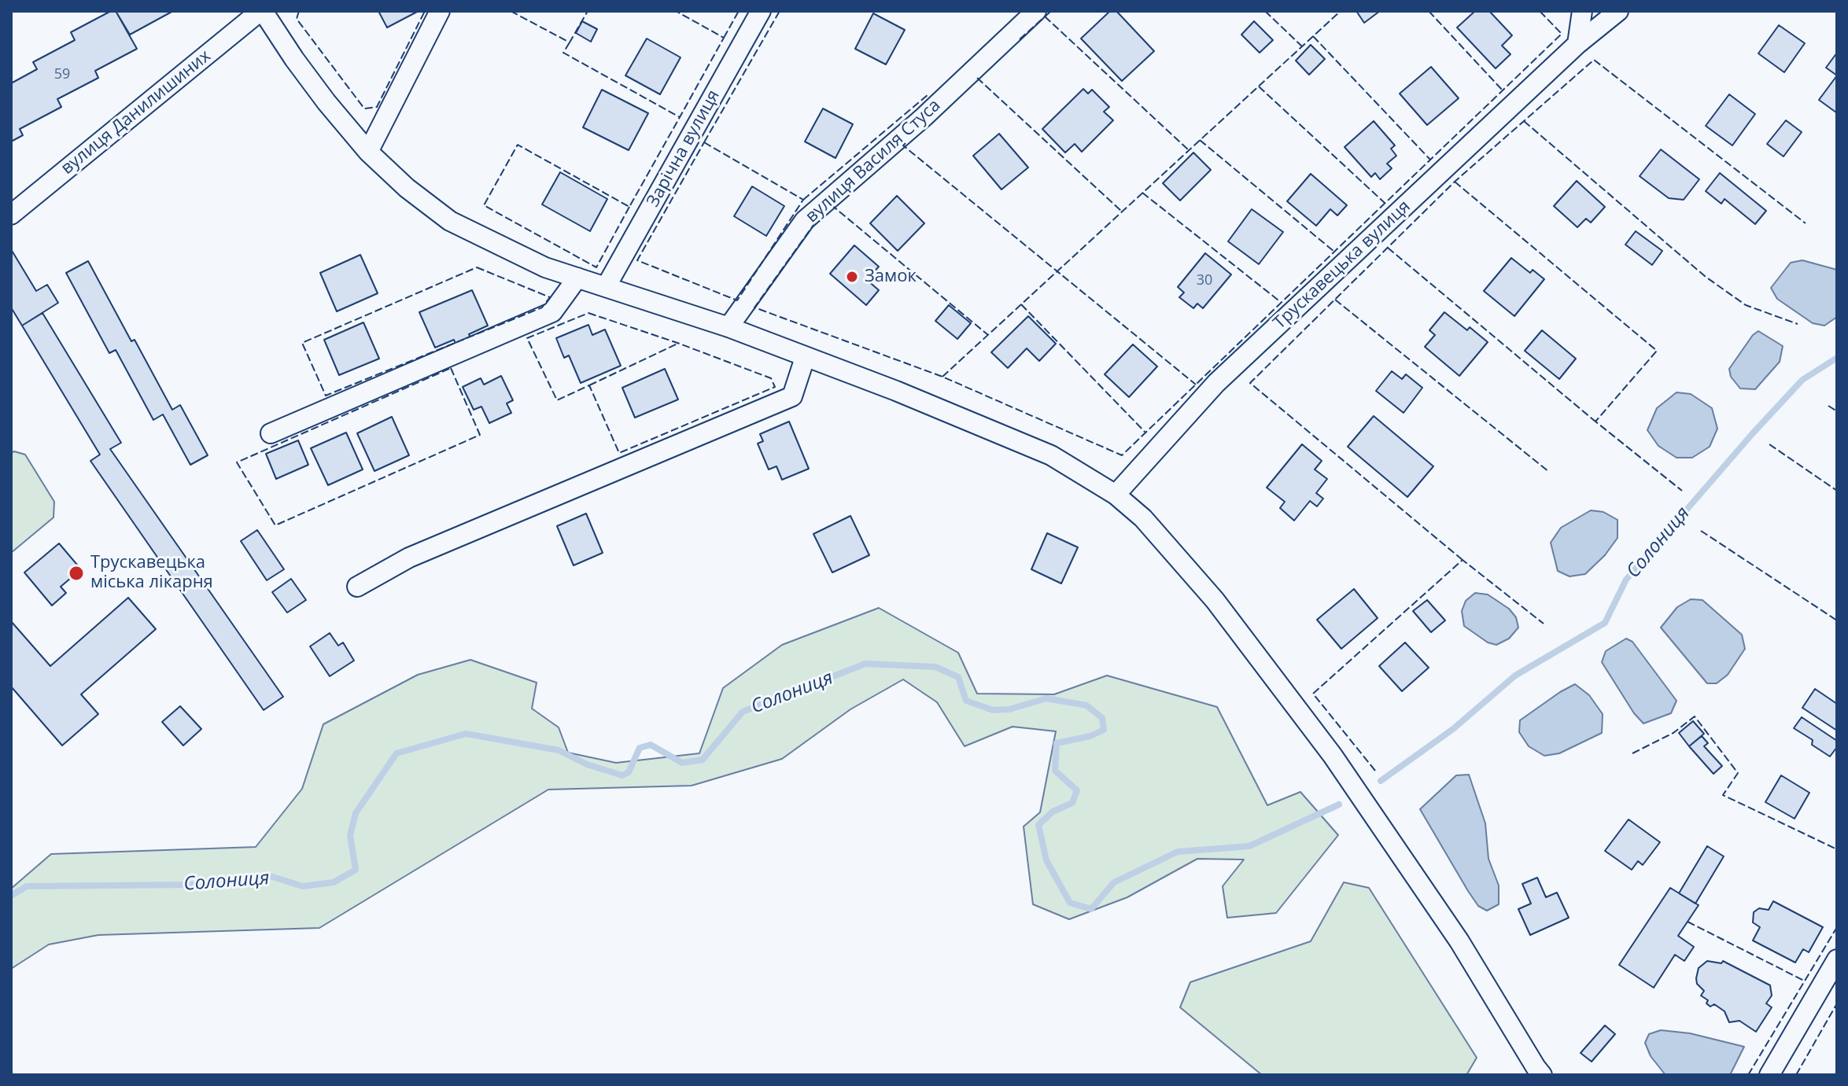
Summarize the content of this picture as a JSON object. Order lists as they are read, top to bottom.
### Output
{
  "streets": {
    "street": [
      "вулиця Данилишиних",
      "Зарічна вулиця",
      "вулиця Василя Стуса",
      "Трускавецька вулиця"
    ]
  },
  "water": ["Солониця"],
  "places": ["Замок", "Трускавецька міська лікарня"],
  "house_numbers": ["59", "30"]
}
